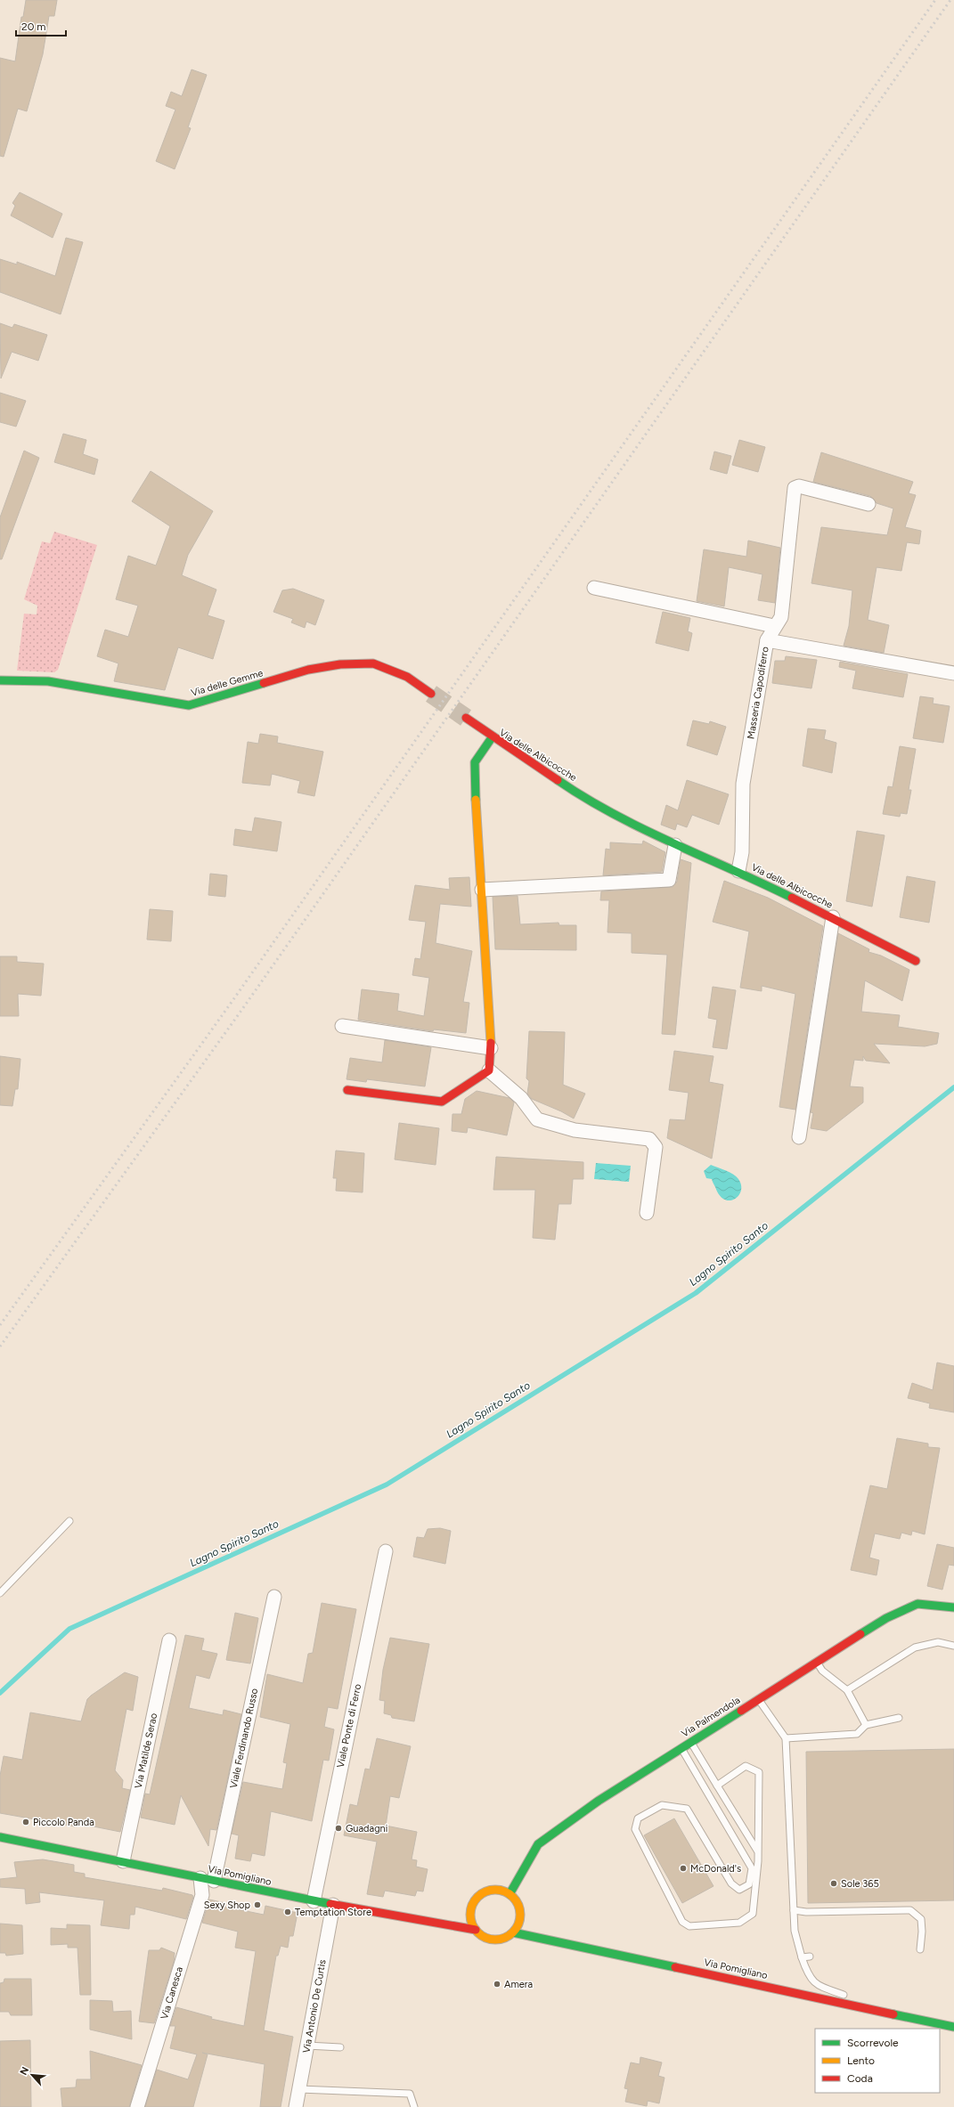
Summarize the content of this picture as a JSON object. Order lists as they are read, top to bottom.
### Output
{
  "streets": {
    "street": [
      "Via delle Gemme",
      "Masseria Capodiferro",
      "Via delle Albicocche",
      "Via Palmendola",
      "Viale Ponte di Ferro",
      "Viale Ferdinando Russo",
      "Via Matilde Serao",
      "Via Pomigliano",
      "Via Canesca",
      "Via Antonio De Curtis"
    ]
  },
  "crossings": [
    ["Masseria Capodiferro", "Via delle Albicocche"],
    ["Via Palmendola", "Via Pomigliano"],
    ["Viale Ponte di Ferro", "Via Pomigliano"],
    ["Viale Ferdinando Russo", "Via Pomigliano"],
    ["Via Matilde Serao", "Via Pomigliano"],
    ["Via Pomigliano", "Via Canesca"],
    ["Via Pomigliano", "Via Antonio De Curtis"]
  ],
  "water": ["Lagno Spirito Santo"],
  "places": [
    "Piccolo Panda",
    "Guadagni",
    "McDonald's",
    "Sole 365",
    "Sexy Shop",
    "Temptation Store",
    "Amera"
  ],
  "legend": ["Scorrevole", "Lento", "Coda"],
  "scale_bar": "20 m",
  "north": "top left"
}
